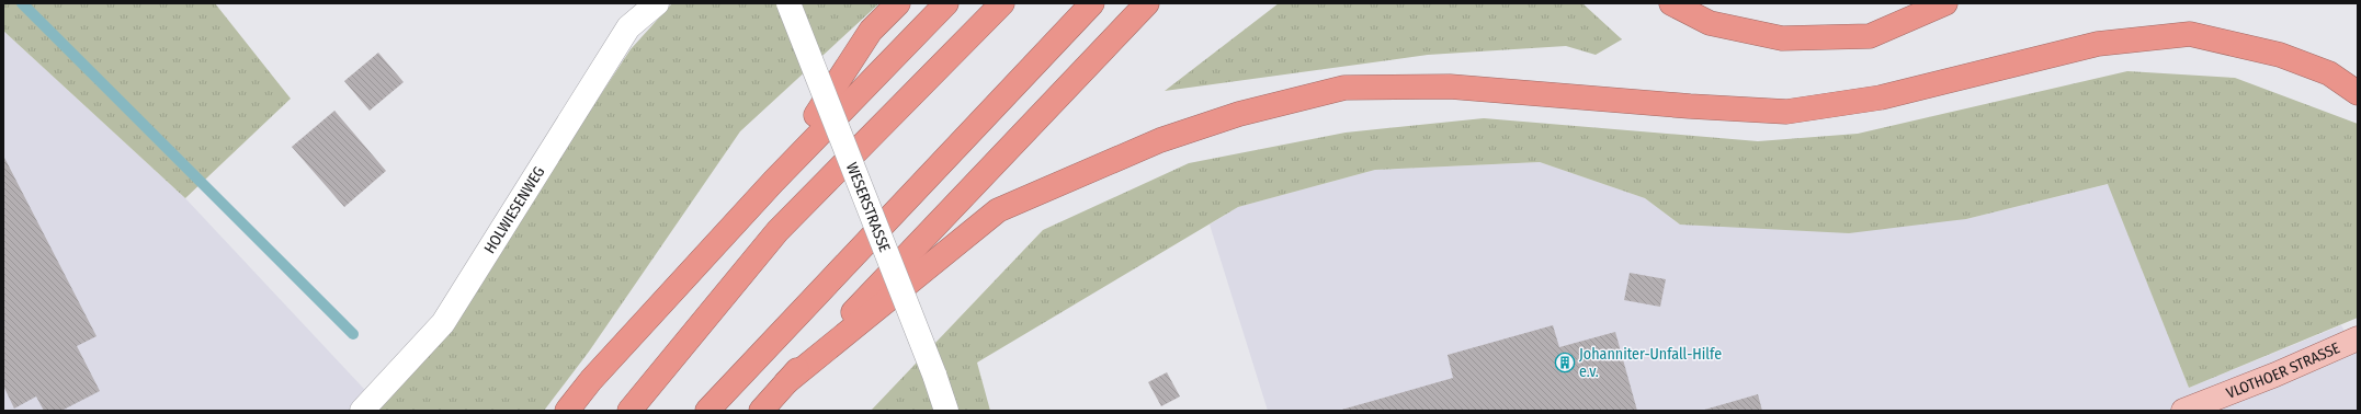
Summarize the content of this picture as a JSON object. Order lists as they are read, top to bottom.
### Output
{
  "streets": {
    "main road": ["VLOTHOER STRASSE"],
    "street": ["WESERSTRASSE", "HOLWIESENWEG"]
  },
  "places": {
    "building": ["Johanniter-Unfall-Hilfe e.v."]
  }
}
